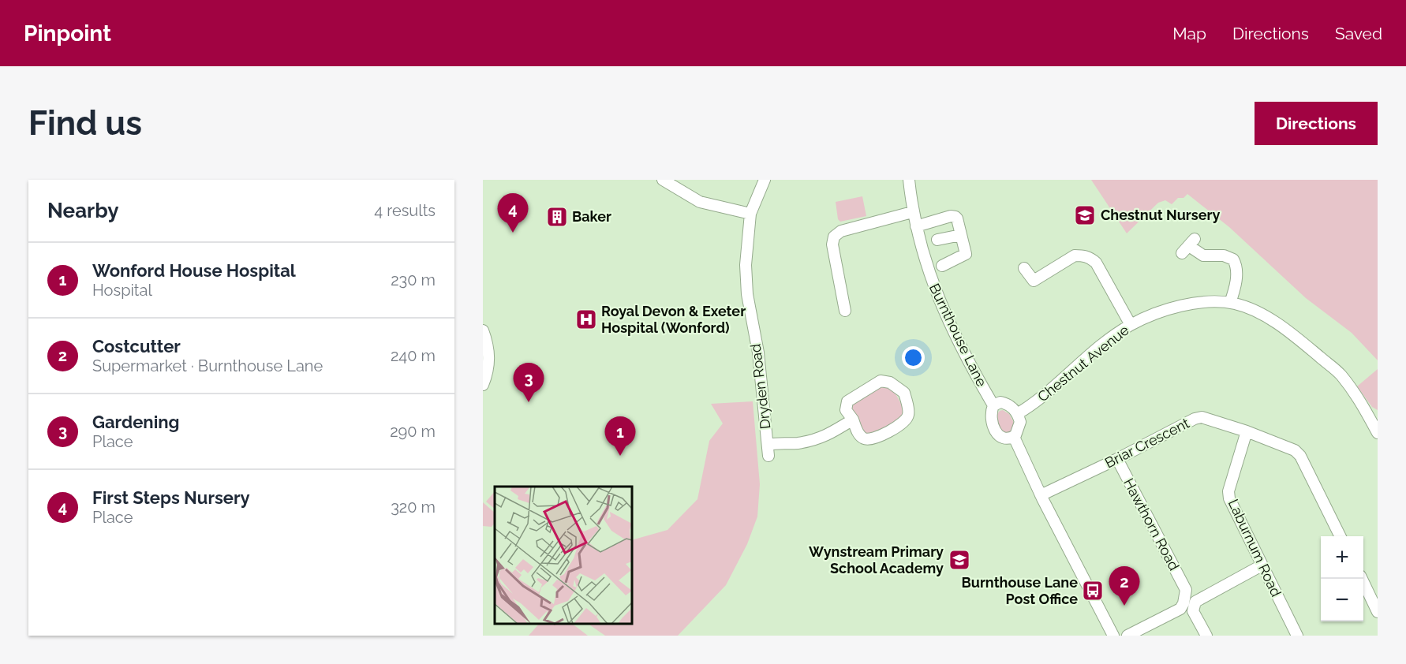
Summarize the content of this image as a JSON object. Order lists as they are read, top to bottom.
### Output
{
  "streets": {
    "street": [
      "Burnthouse Lane",
      "Chestnut Avenue",
      "Dryden Road",
      "Briar Crescent",
      "Hawthorn Road",
      "Laburnum Road"
    ]
  },
  "crossings": [
    ["Burnthouse Lane", "Chestnut Avenue"],
    ["Briar Crescent", "Hawthorn Road"],
    ["Briar Crescent", "Laburnum Road"]
  ],
  "places": {
    "school or university": ["Chestnut Nursery", "Wynstream Primary School Academy"],
    "building": ["Baker"],
    "hospital": ["Royal Devon & Exeter Hospital (Wonford)"],
    "bus stop": ["Burnthouse Lane Post Office"]
  },
  "page": {
    "header": "Pinpoint",
    "nav": ["Map", "Directions", "Saved"],
    "buttons": "Directions",
    "title": "Find us",
    "heading": ["Nearby", "4 results"],
    "pins": [
      "4",
      "3",
      "1",
      "2"
    ],
    "list": [
      {
        "mark": "1",
        "name": "Wonford House Hospital",
        "note": "Hospital",
        "value": "230 m"
      },
      {
        "mark": "2",
        "name": "Costcutter",
        "note": "Supermarket · Burnthouse Lane",
        "value": "240 m"
      },
      {
        "mark": "3",
        "name": "Gardening",
        "note": "Place",
        "value": "290 m"
      },
      {
        "mark": "4",
        "name": "First Steps Nursery",
        "note": "Place",
        "value": "320 m"
      }
    ],
    "map_buttons": ["+", "−"]
  }
}
